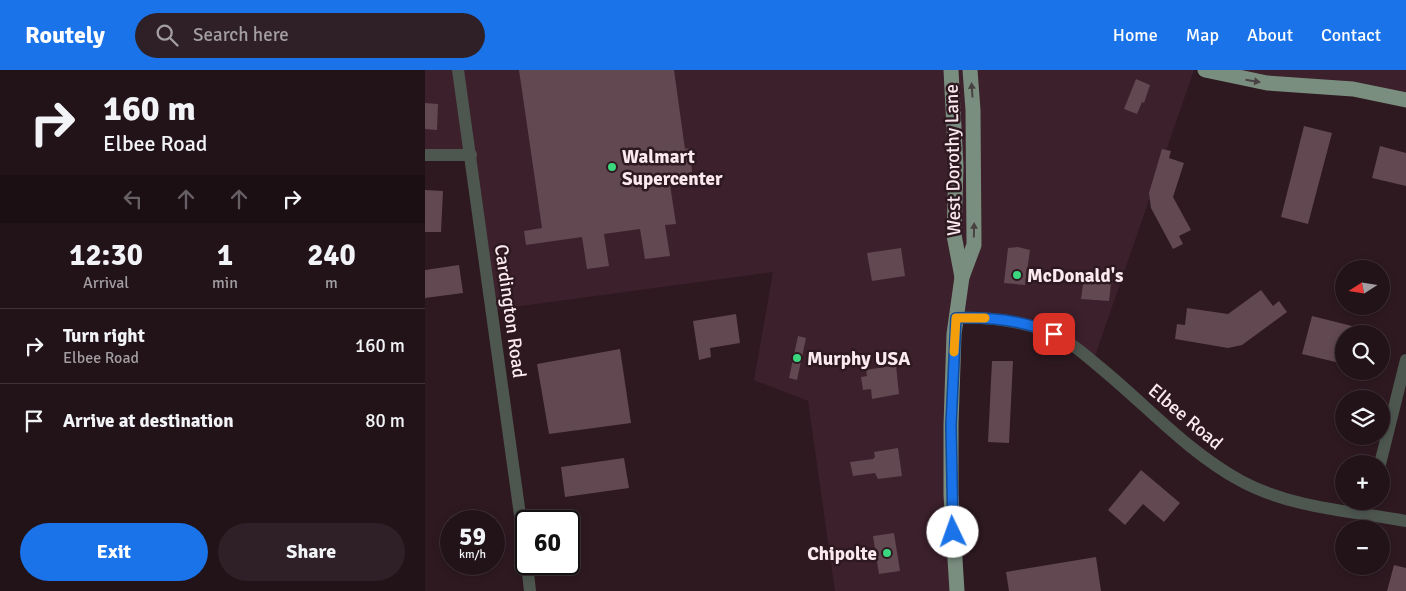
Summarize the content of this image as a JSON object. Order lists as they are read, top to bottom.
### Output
{
  "streets": {
    "main road": ["West Dorothy Lane"],
    "street": ["Cardington Road", "Elbee Road"]
  },
  "crossings": [
    ["West Dorothy Lane", "Elbee Road"]
  ],
  "places": [
    "Walmart Supercenter",
    "McDonald's",
    "Murphy USA",
    "Chipolte"
  ],
  "north": "left",
  "page": {
    "header": "Routely",
    "search": "Search here",
    "nav": [
      "Home",
      "Map",
      "About",
      "Contact"
    ],
    "turn": ["160 m", "Elbee Road"],
    "eta": [
      "12:30",
      "Arrival",
      "1",
      "min",
      "240",
      "m"
    ],
    "map_buttons": ["+", "−"],
    "list": [
      {
        "name": "Turn right",
        "note": "Elbee Road",
        "value": "160 m"
      },
      {
        "name": "Arrive at destination",
        "value": "80 m"
      }
    ],
    "speed": "59 km/h",
    "limit": "60",
    "buttons": ["Exit", "Share"]
  }
}
